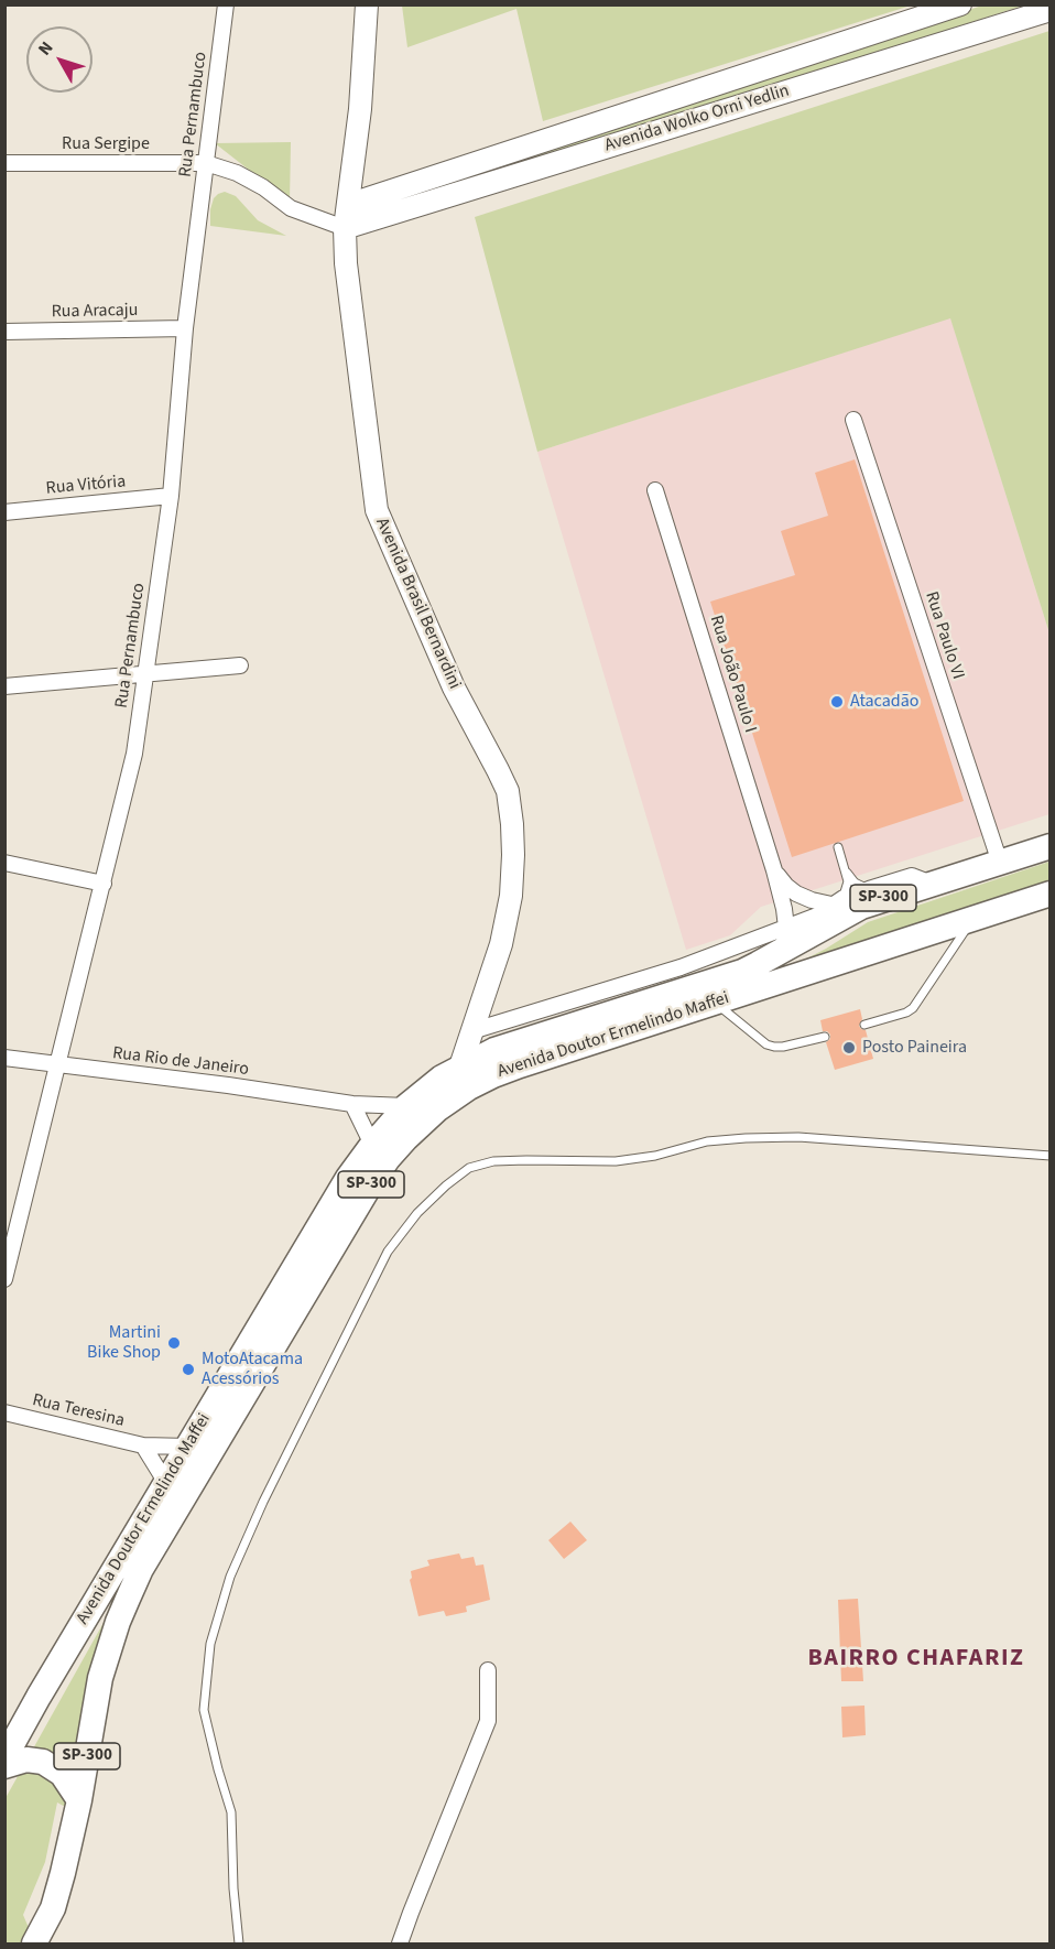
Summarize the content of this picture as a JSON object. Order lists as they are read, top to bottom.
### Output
{
  "streets": {
    "main road": ["SP-300", "Avenida Doutor Ermelindo Maffei"],
    "street": [
      "Rua Pernambuco",
      "Avenida Wolko Orni Yedlin",
      "Rua Sergipe",
      "Rua Aracaju",
      "Rua Vitória",
      "Avenida Brasil Bernardini",
      "Rua Paulo VI",
      "Rua João Paulo I",
      "Rua Rio de Janeiro",
      "Rua Teresina"
    ]
  },
  "crossings": [
    ["Rua Pernambuco", "Rua Sergipe"],
    ["Rua Pernambuco", "Rua Aracaju"],
    ["Rua Pernambuco", "Rua Vitória"],
    ["Rua Pernambuco", "Rua Rio de Janeiro"],
    ["Avenida Wolko Orni Yedlin", "Rua Sergipe"],
    ["Avenida Wolko Orni Yedlin", "Avenida Brasil Bernardini"],
    ["Rua Sergipe", "Avenida Brasil Bernardini"],
    ["Avenida Brasil Bernardini", "Avenida Doutor Ermelindo Maffei"],
    ["Rua Paulo VI", "Avenida Doutor Ermelindo Maffei"],
    ["Rua João Paulo I", "Avenida Doutor Ermelindo Maffei"],
    ["Avenida Doutor Ermelindo Maffei", "Rua Rio de Janeiro"],
    ["Avenida Doutor Ermelindo Maffei", "Rua Teresina"]
  ],
  "districts": ["BAIRRO CHAFARIZ"],
  "places": [
    "Atacadão",
    "Posto Paineira",
    "Martini Bike Shop",
    "MotoAtacama Acessórios"
  ],
  "north": "top left"
}
